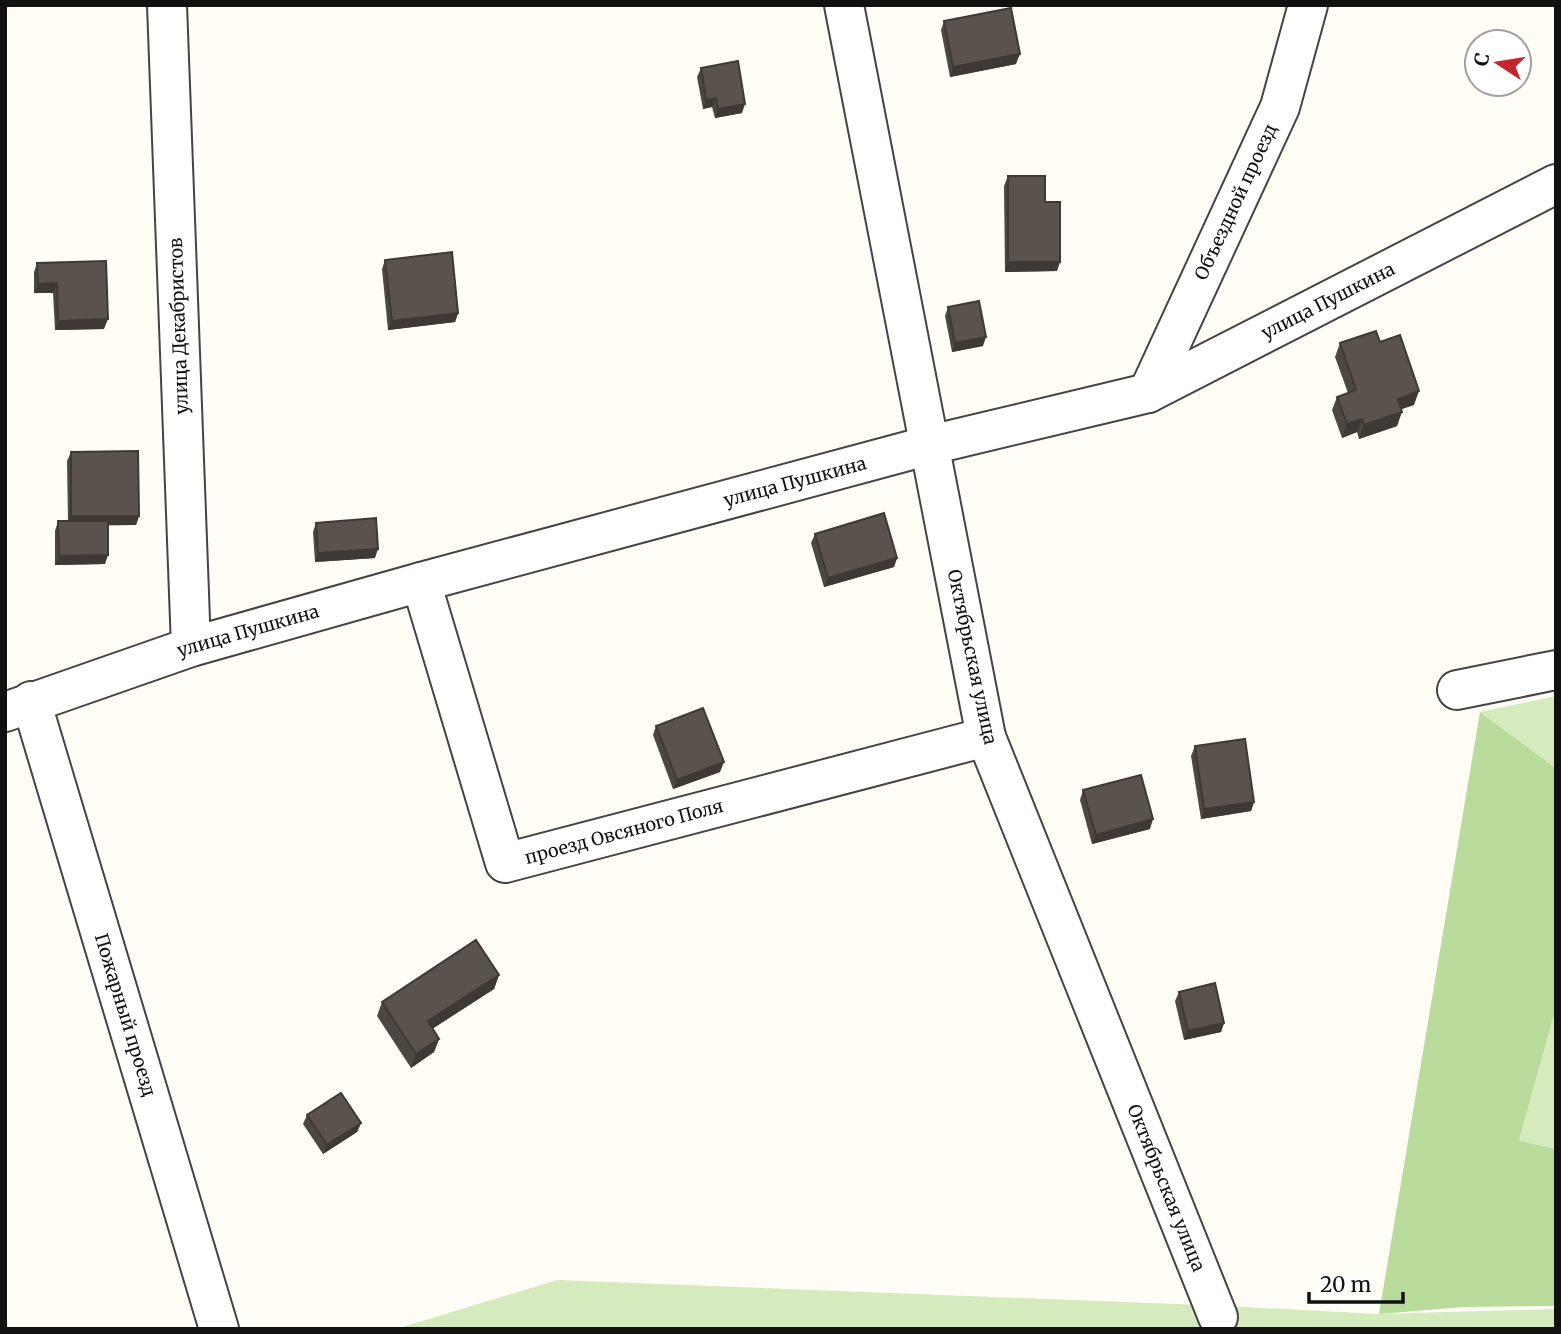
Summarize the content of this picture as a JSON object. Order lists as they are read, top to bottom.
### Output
{
  "streets": {
    "street": [
      "Объездной проезд",
      "улица Пушкина",
      "улица Декабристов",
      "Октябрьская улица",
      "проезд Овсяного Поля",
      "Пожарный проезд"
    ]
  },
  "crossings": [
    ["Объездной проезд", "улица Пушкина"],
    ["улица Пушкина", "улица Декабристов"],
    ["улица Пушкина", "Октябрьская улица"],
    ["улица Пушкина", "проезд Овсяного Поля"],
    ["улица Пушкина", "Пожарный проезд"],
    ["Октябрьская улица", "проезд Овсяного Поля"]
  ],
  "scale_bar": "20 m",
  "north": "left"
}
